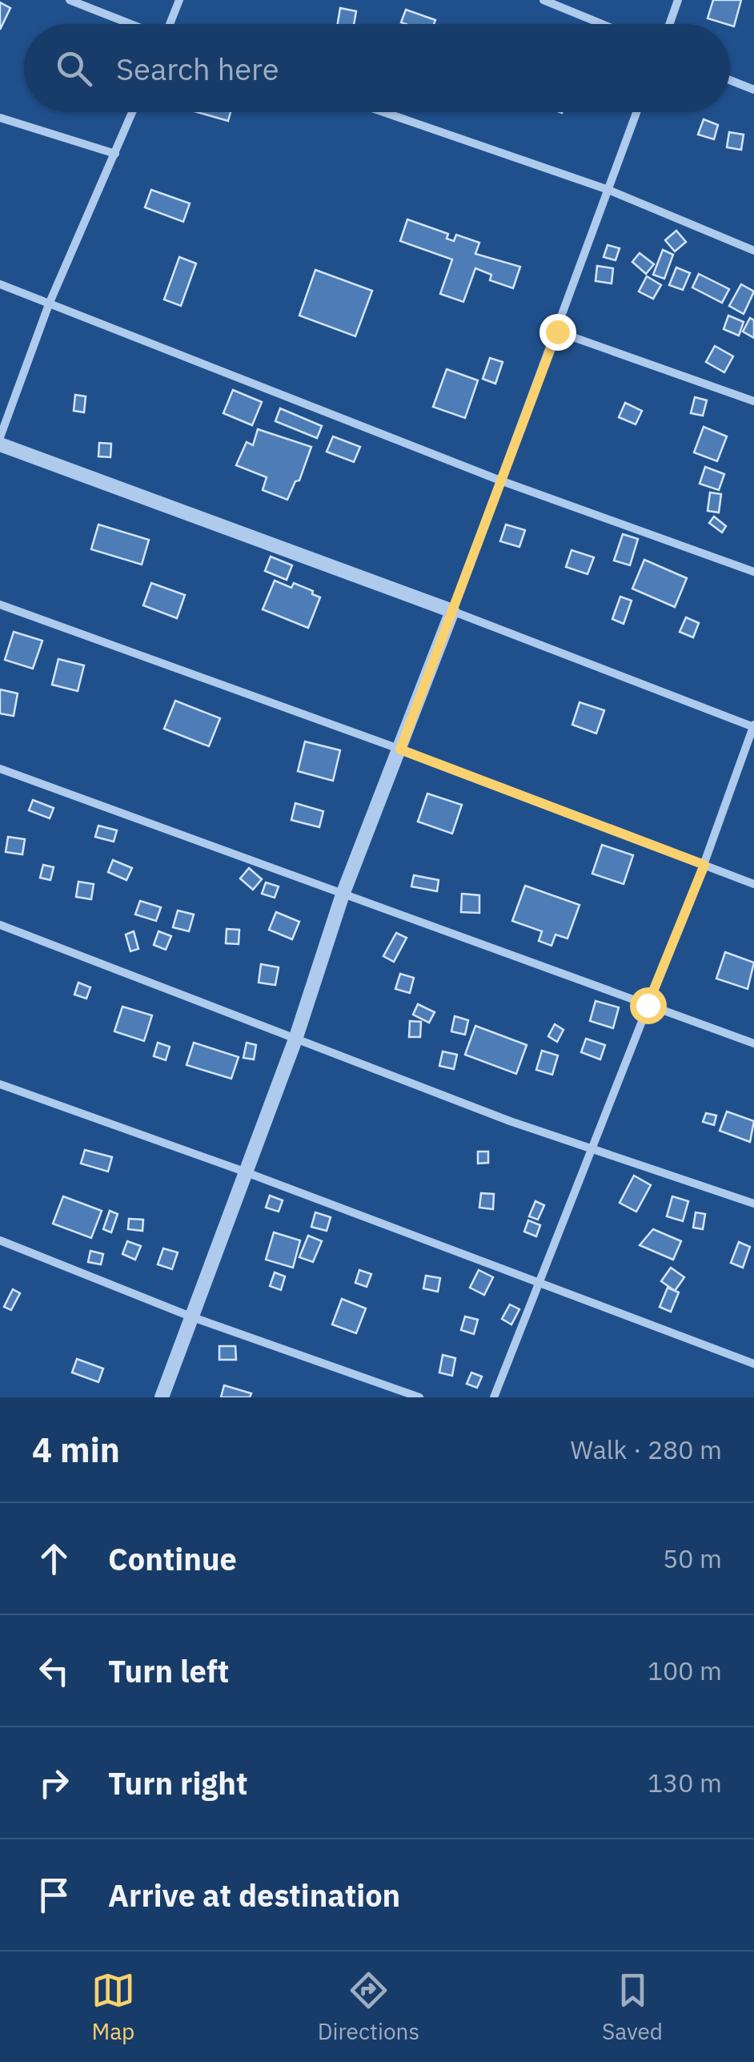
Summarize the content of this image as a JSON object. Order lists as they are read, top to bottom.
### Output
{
  "page": {
    "search": "Search here",
    "heading": ["4 min", "Walk · 280 m"],
    "list": [
      ["Continue", "50 m"],
      ["Turn left", "100 m"],
      ["Turn right", "130 m"],
      "Arrive at destination"
    ],
    "nav": ["Map", "Directions", "Saved"]
  }
}
